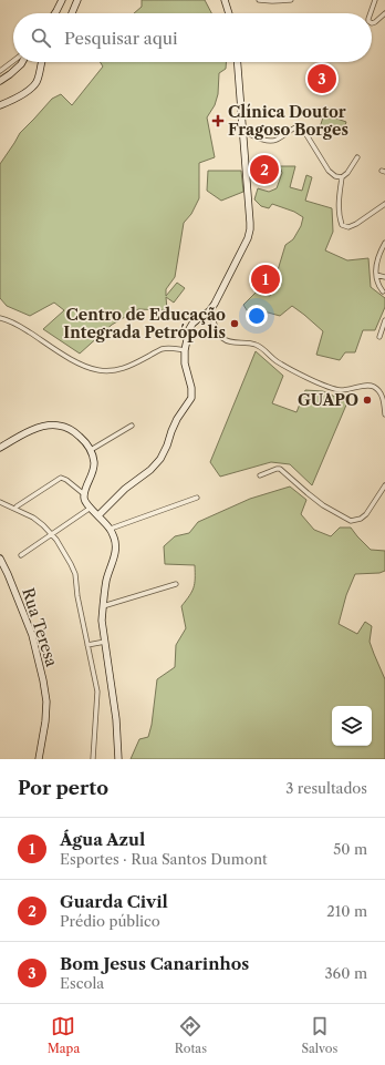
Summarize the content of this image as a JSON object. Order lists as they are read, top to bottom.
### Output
{
  "streets": {
    "main road": ["Rua Teresa"]
  },
  "places": {
    "health": ["Clínica Doutor Fragoso Borges"],
    "other": ["Centro de Educação Integrada Petrópolis", "GUAPO"]
  },
  "page": {
    "search": "Pesquisar aqui",
    "pins": ["3", "2", "1"],
    "heading": ["Por perto", "3 resultados"],
    "list": [
      {
        "mark": "1",
        "name": "Água Azul",
        "note": "Esportes · Rua Santos Dumont",
        "value": "50 m"
      },
      {
        "mark": "2",
        "name": "Guarda Civil",
        "note": "Prédio público",
        "value": "210 m"
      },
      {
        "mark": "3",
        "name": "Bom Jesus Canarinhos",
        "note": "Escola",
        "value": "360 m"
      }
    ],
    "nav": ["Mapa", "Rotas", "Salvos"]
  }
}
